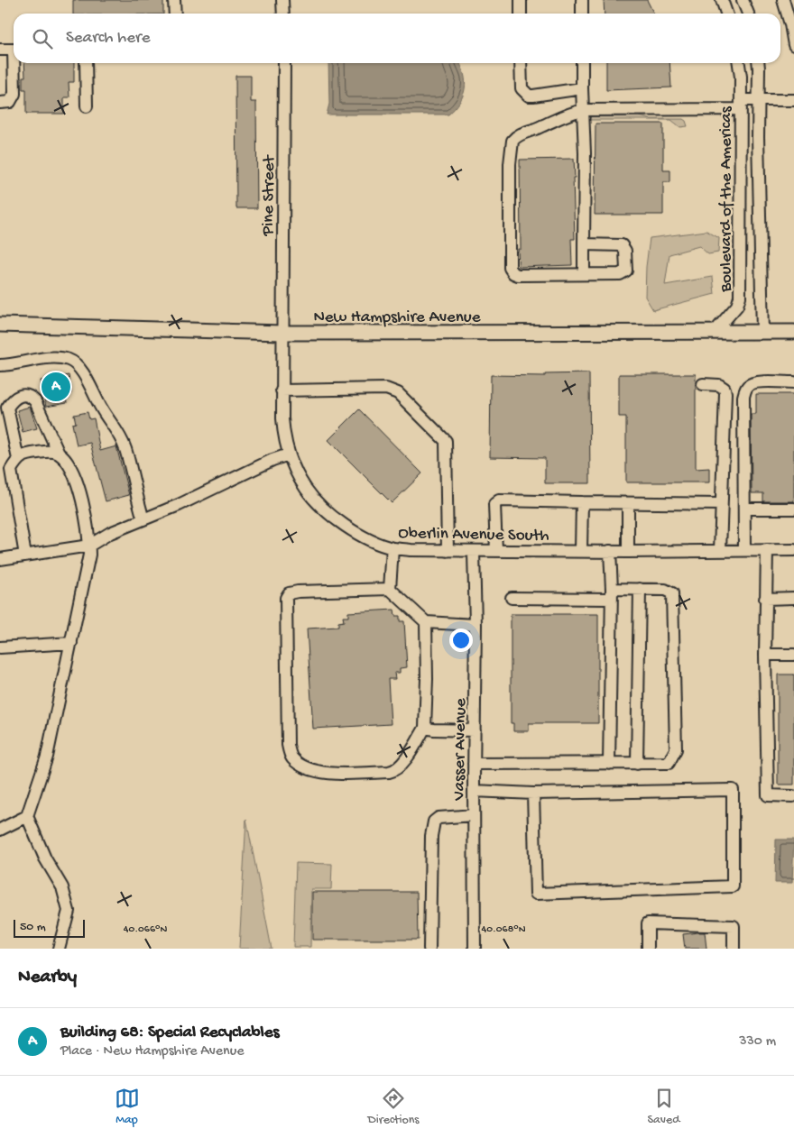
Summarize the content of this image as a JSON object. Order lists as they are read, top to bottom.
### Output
{
  "streets": {
    "main road": ["New Hampshire Avenue"],
    "street": [
      "Pine Street",
      "Boulevard of the Americas",
      "Oberlin Avenue South",
      "Vasser Avenue"
    ]
  },
  "crossings": [
    ["Pine Street", "New Hampshire Avenue"],
    ["Pine Street", "Oberlin Avenue South"],
    ["Boulevard of the Americas", "New Hampshire Avenue"],
    ["New Hampshire Avenue", "Oberlin Avenue South"],
    ["Oberlin Avenue South", "Vasser Avenue"]
  ],
  "scale_bar": "50 m",
  "page": {
    "search": "Search here",
    "pins": "A",
    "scale": "50 m",
    "heading": "Nearby",
    "list": [
      {
        "mark": "A",
        "name": "Building 68: Special Recyclables",
        "note": "Place · New Hampshire Avenue",
        "value": "330 m"
      }
    ],
    "nav": ["Map", "Directions", "Saved"]
  },
  "coordinates": ["40.066°N", "40.068°N"]
}
